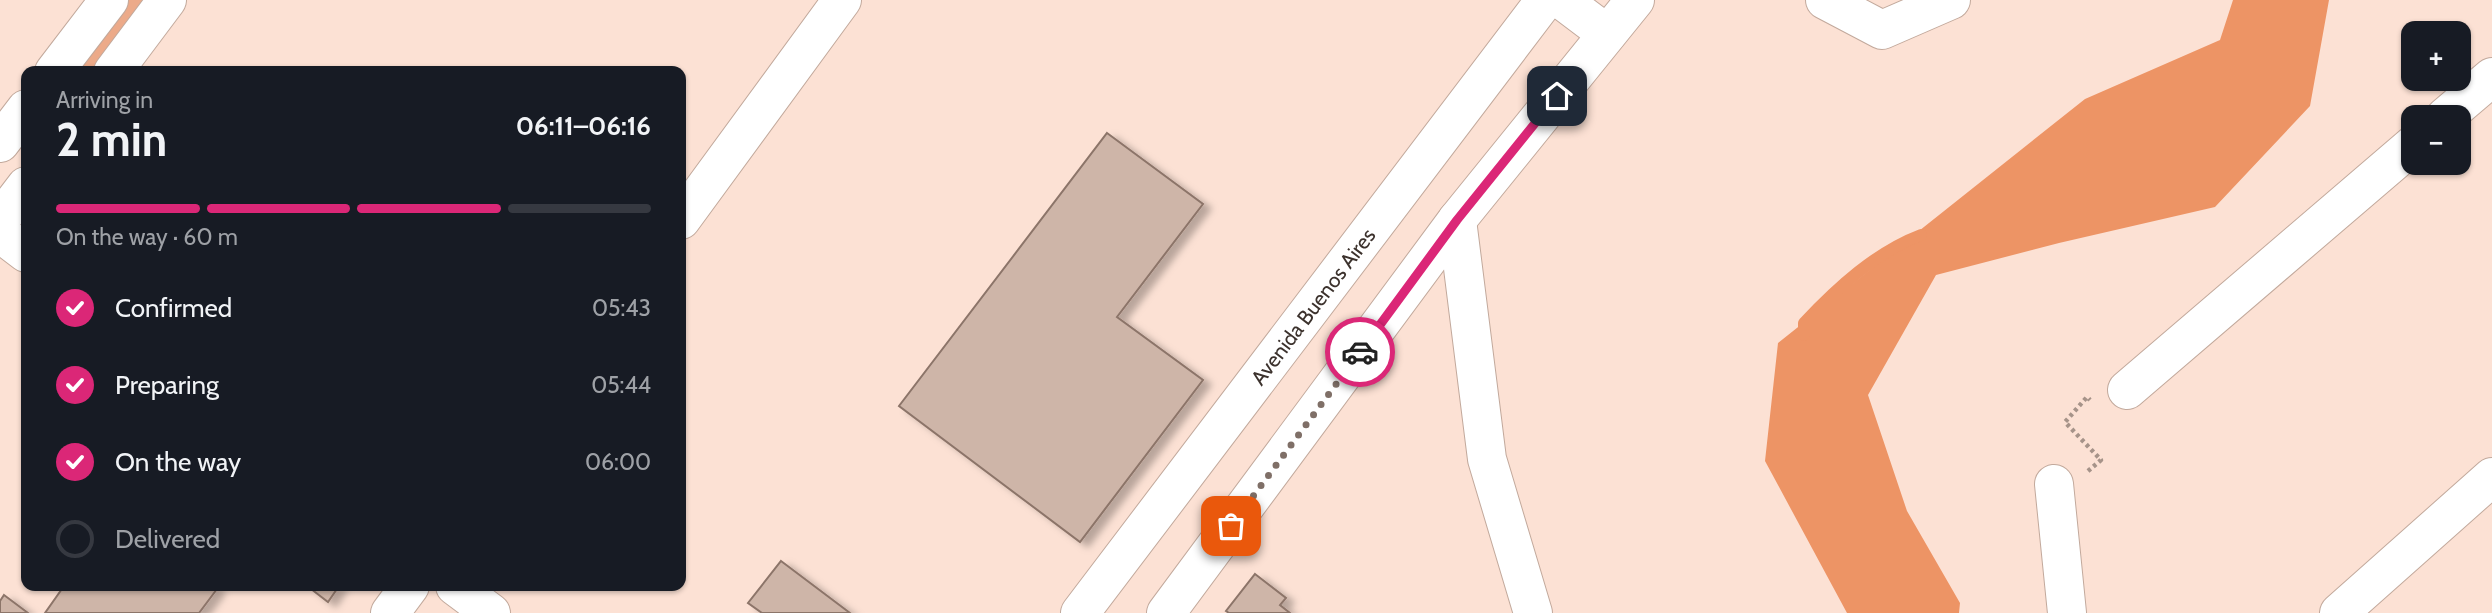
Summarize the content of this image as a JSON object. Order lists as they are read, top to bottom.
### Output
{
  "streets": {
    "street": ["Avenida Buenos Aires"]
  },
  "page": {
    "map_buttons": ["+", "−"],
    "heading": ["2 min", "Arriving in", "06:11–06:16"],
    "bar": "On the way · 60 m",
    "list": [
      ["Confirmed", "05:43"],
      ["Preparing", "05:44"],
      ["On the way", "06:00"],
      "Delivered"
    ]
  }
}
